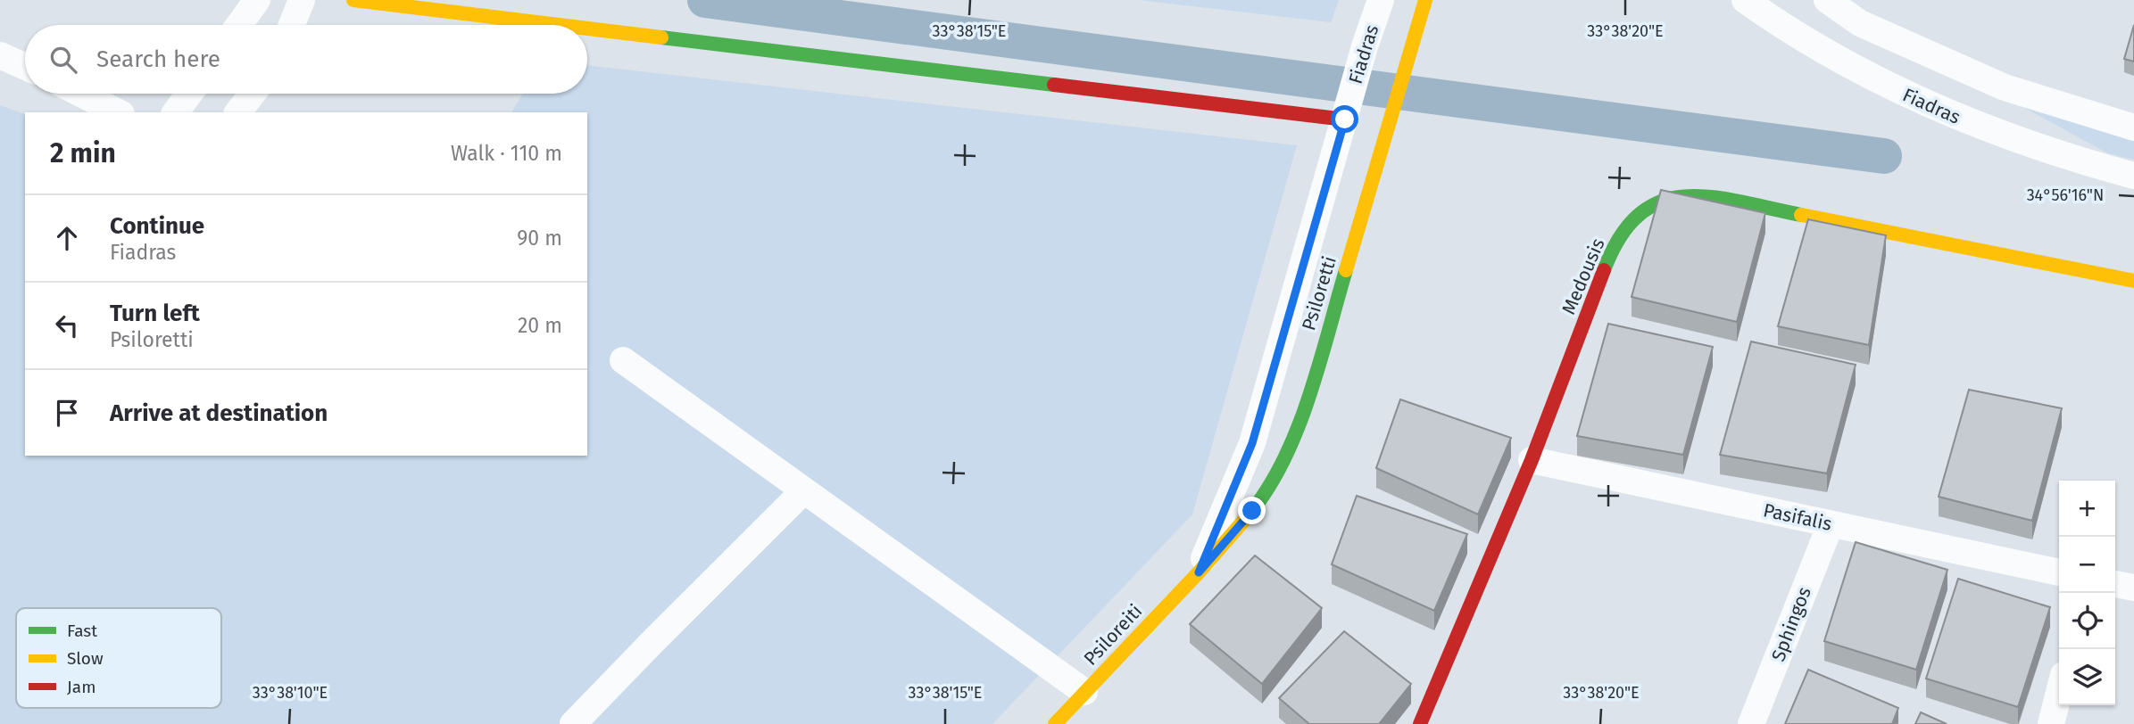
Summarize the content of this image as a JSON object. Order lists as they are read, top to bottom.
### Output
{
  "streets": {
    "street": [
      "Fiadras",
      "Medousis",
      "Psiloretti",
      "Pasifalis",
      "Sphingos",
      "Psiloreiti"
    ]
  },
  "crossings": [
    ["Fiadras", "Psiloretti"],
    ["Fiadras", "Psiloreiti"],
    ["Medousis", "Pasifalis"],
    ["Psiloretti", "Psiloreiti"],
    ["Pasifalis", "Sphingos"]
  ],
  "legend": ["Fast", "Slow", "Jam"],
  "page": {
    "search": "Search here",
    "heading": ["2 min", "Walk · 110 m"],
    "list": [
      ["Continue", "Fiadras", "90 m"],
      ["Turn left", "Psiloretti", "20 m"],
      "Arrive at destination"
    ],
    "map_buttons": ["+", "−"]
  },
  "coordinates": [
    "33°38'15\"E",
    "33°38'20\"E",
    "34°56'16\"N",
    "33°38'10\"E"
  ]
}
